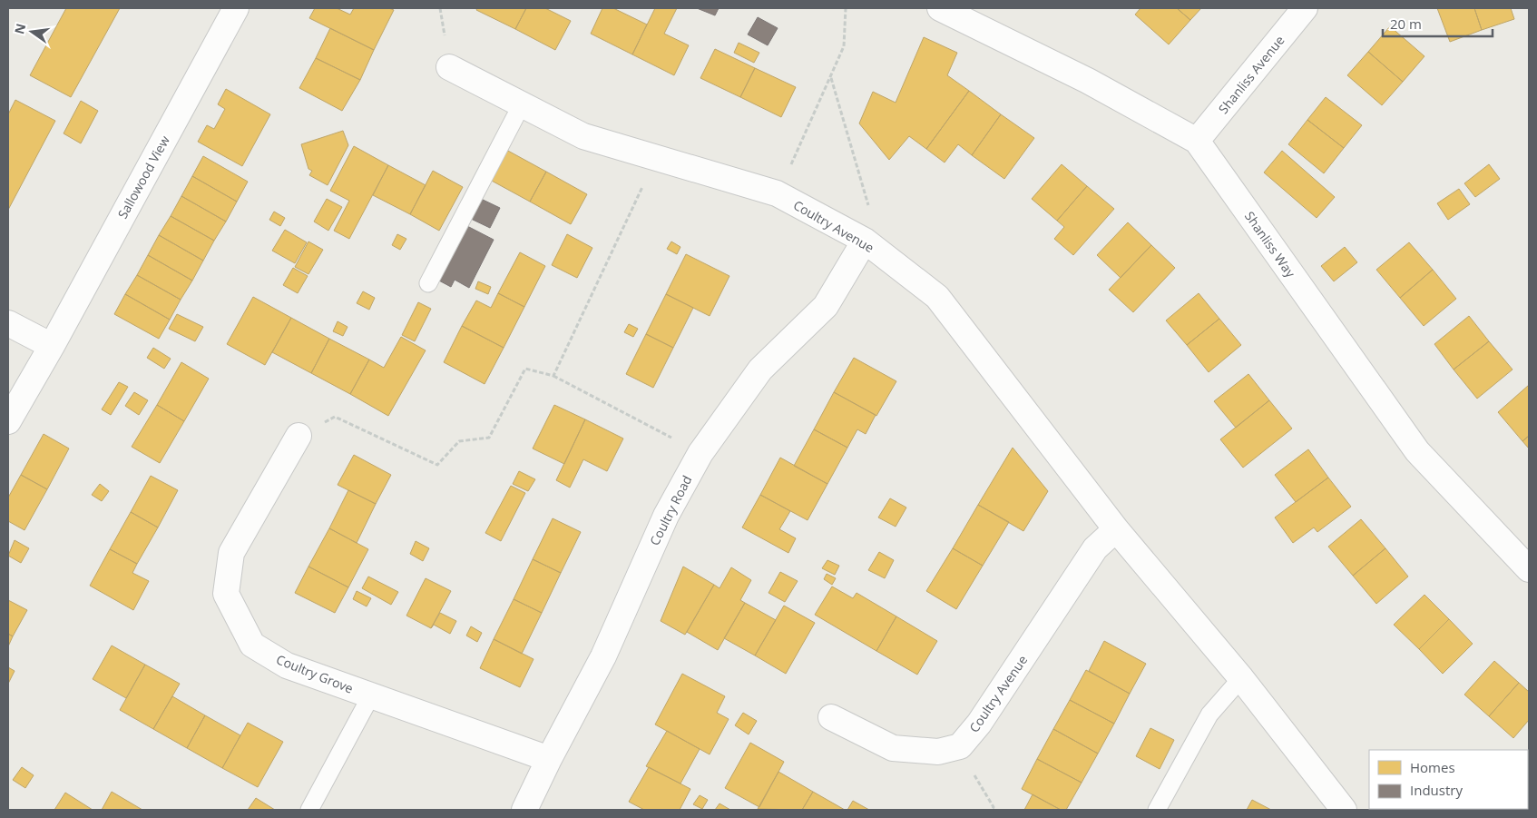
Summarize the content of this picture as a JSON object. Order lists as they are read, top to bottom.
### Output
{
  "streets": {
    "street": [
      "Shanliss Avenue",
      "Sallowood View",
      "Coultry Avenue",
      "Shanliss Way",
      "Coultry Road",
      "Coultry Grove"
    ]
  },
  "crossings": [
    ["Shanliss Avenue", "Shanliss Way"],
    ["Coultry Avenue", "Coultry Road"],
    ["Coultry Road", "Coultry Grove"]
  ],
  "legend": ["Homes", "Industry"],
  "scale_bar": "20 m",
  "north": "left"
}
